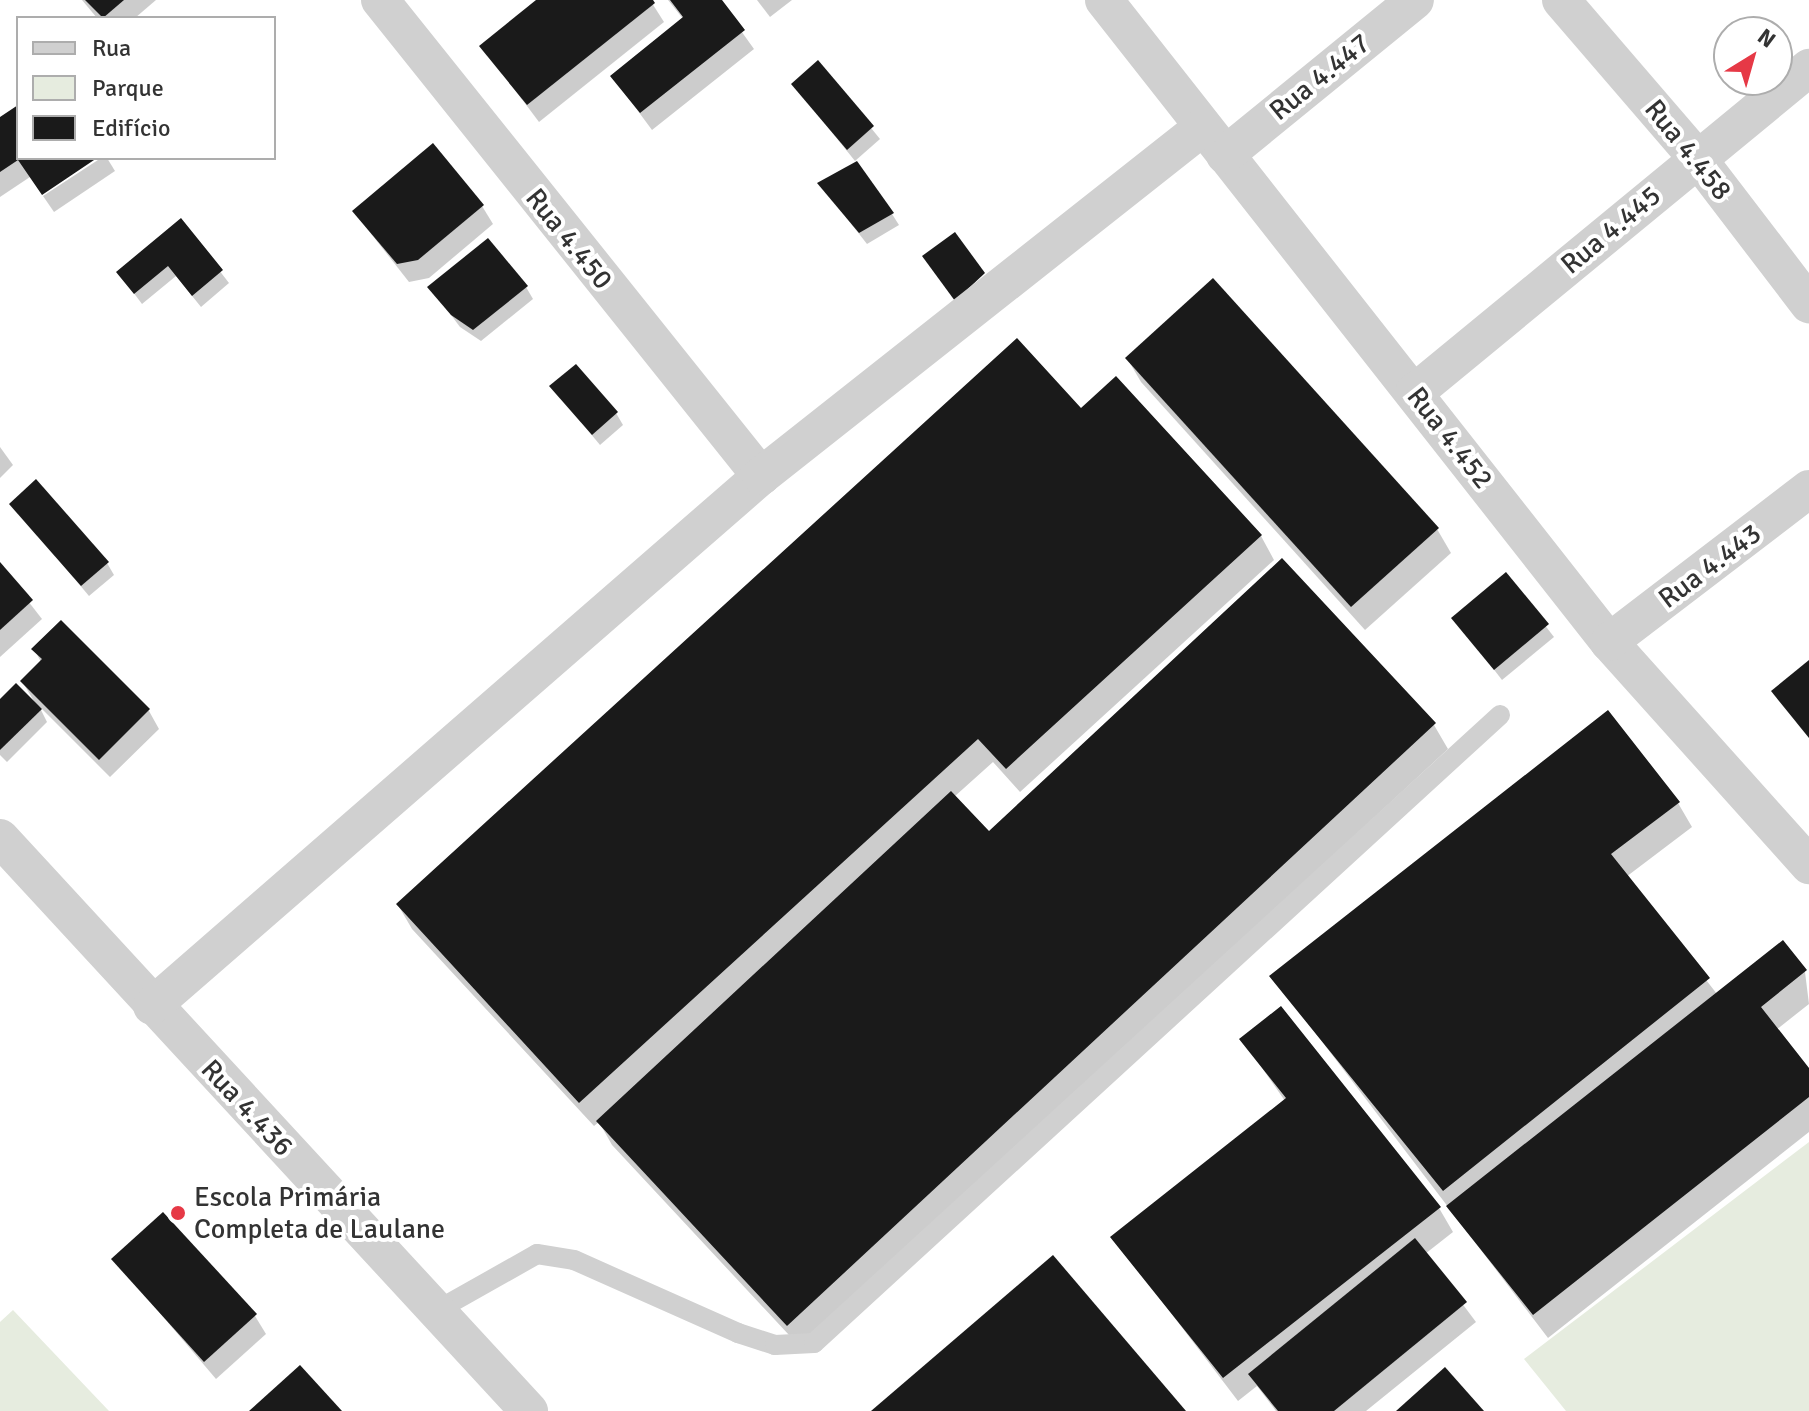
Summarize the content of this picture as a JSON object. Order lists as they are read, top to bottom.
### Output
{
  "streets": {
    "street": [
      "Rua 4.447",
      "Rua 4.458",
      "Rua 4.445",
      "Rua 4.450",
      "Rua 4.452",
      "Rua 4.443",
      "Rua 4.436"
    ]
  },
  "crossings": [
    ["Rua 4.447", "Rua 4.450"],
    ["Rua 4.447", "Rua 4.452"],
    ["Rua 4.447", "Rua 4.436"],
    ["Rua 4.458", "Rua 4.445"],
    ["Rua 4.445", "Rua 4.452"],
    ["Rua 4.452", "Rua 4.443"]
  ],
  "places": ["Escola Primária Completa de Laulane"],
  "legend": ["Rua", "Parque", "Edifício"],
  "north": "top right"
}
